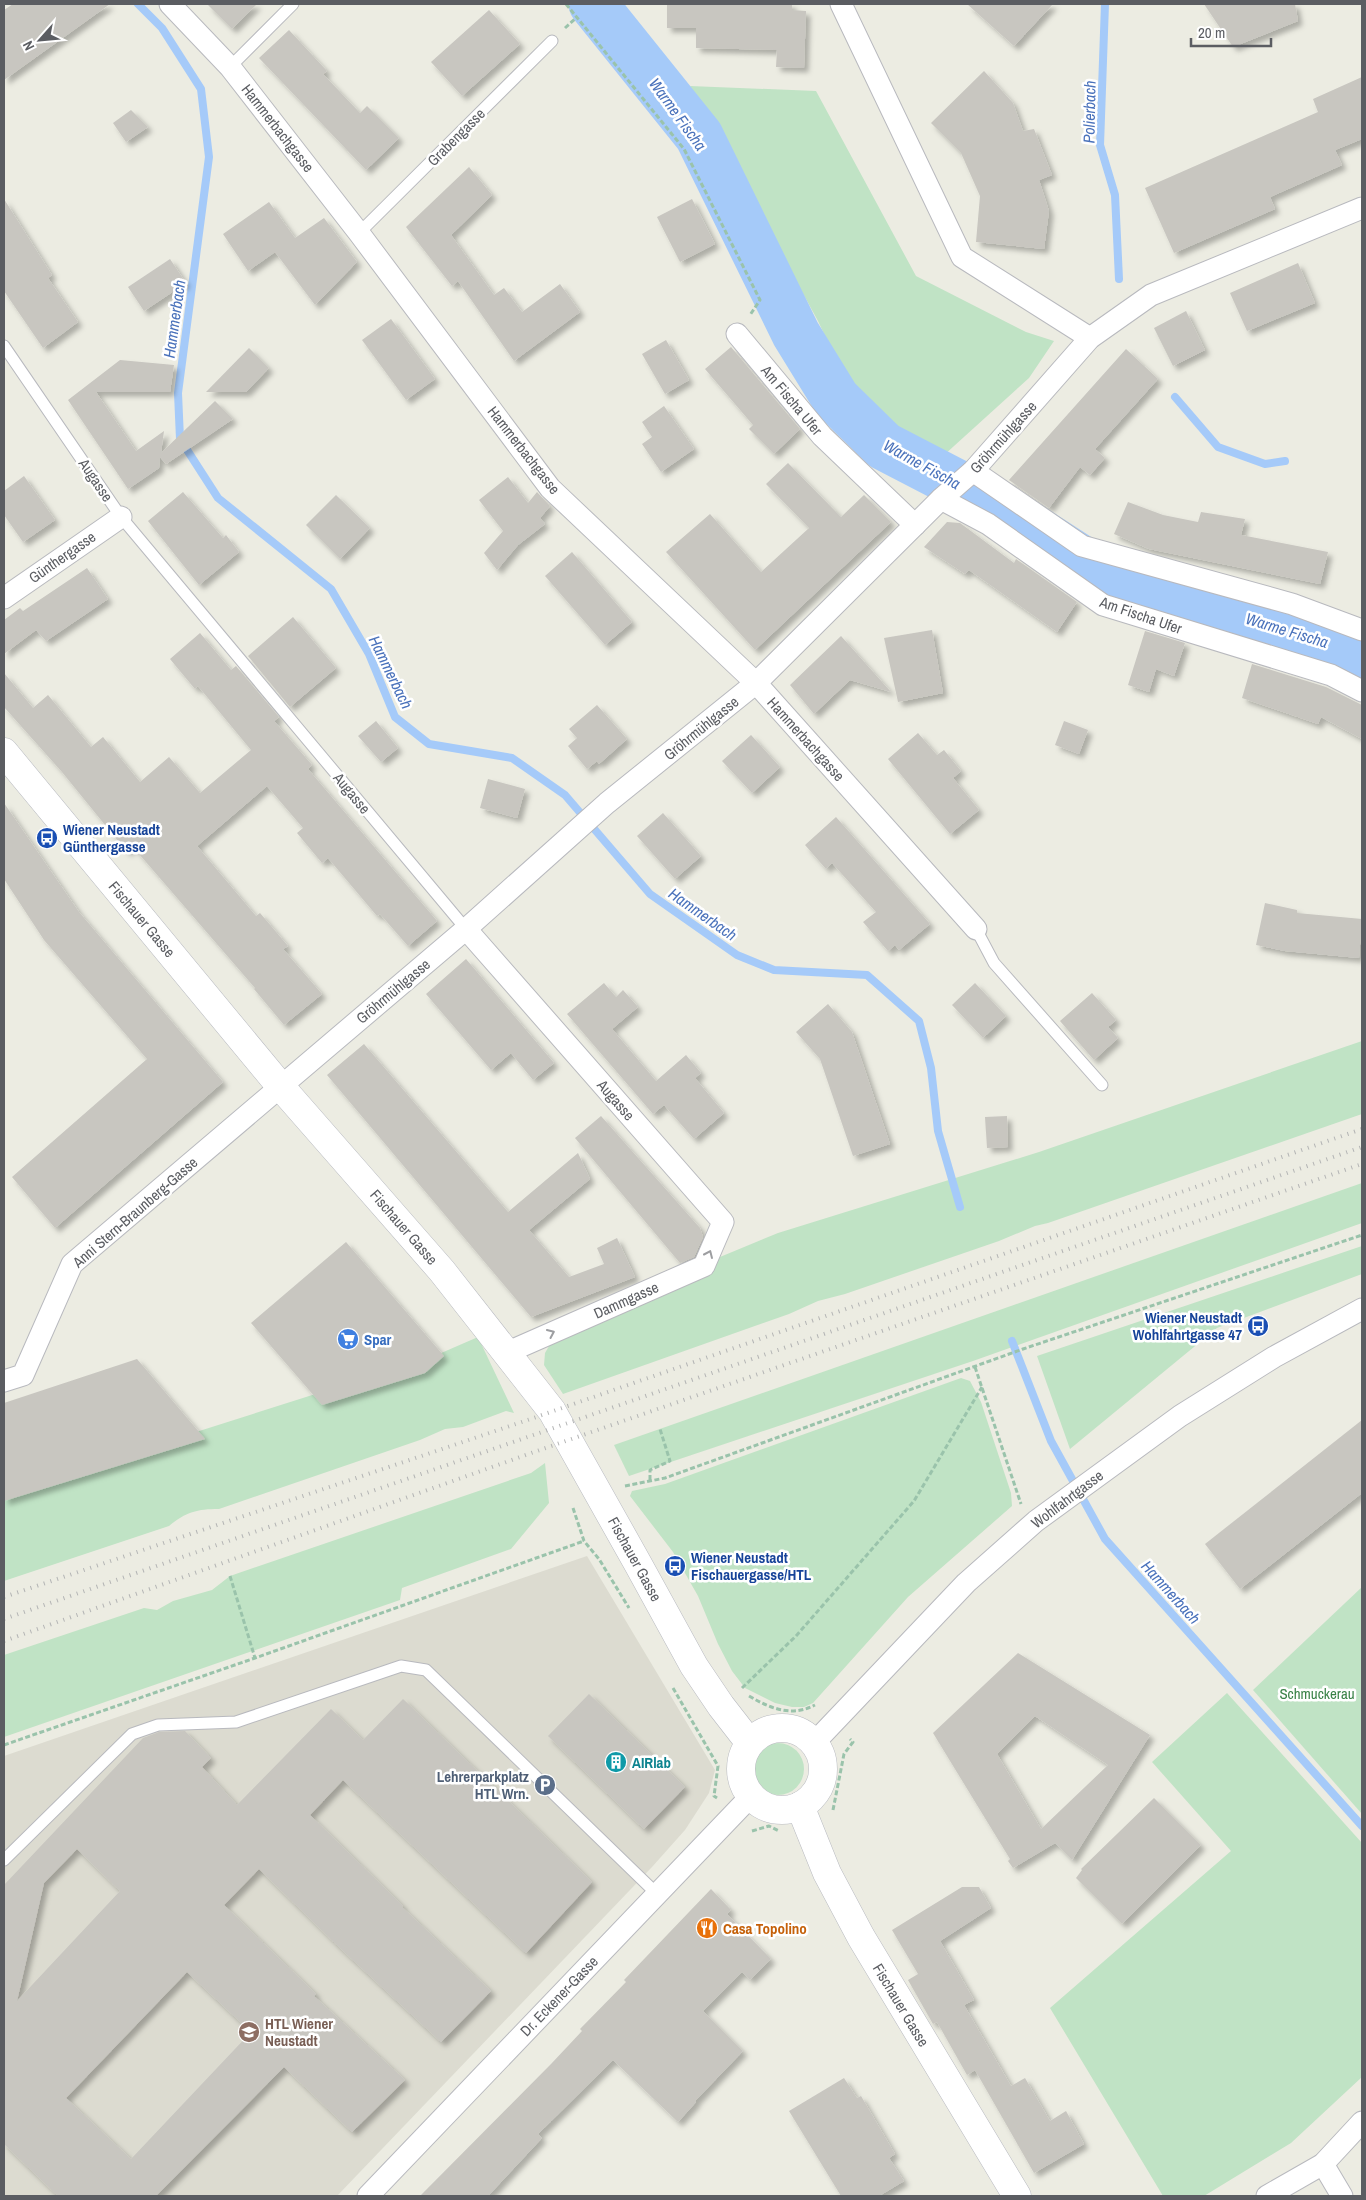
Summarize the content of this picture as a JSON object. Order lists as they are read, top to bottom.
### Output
{
  "streets": {
    "main road": ["Fischauer Gasse"],
    "street": [
      "Hammerbachgasse",
      "Am Fischa Ufer",
      "Gröhrmühlgasse",
      "Augasse",
      "Günthergasse",
      "Anni Stern-Braunberg-Gasse",
      "Dammgasse",
      "Wohlfahrtgasse",
      "Dr. Eckener-Gasse"
    ],
    "lane": ["Grabengasse"]
  },
  "crossings": [
    ["Hammerbachgasse", "Grabengasse"],
    ["Hammerbachgasse", "Gröhrmühlgasse"],
    ["Am Fischa Ufer", "Gröhrmühlgasse"],
    ["Gröhrmühlgasse", "Augasse"],
    ["Gröhrmühlgasse", "Fischauer Gasse"],
    ["Gröhrmühlgasse", "Anni Stern-Braunberg-Gasse"],
    ["Augasse", "Günthergasse"],
    ["Augasse", "Dammgasse"],
    ["Fischauer Gasse", "Anni Stern-Braunberg-Gasse"],
    ["Fischauer Gasse", "Dammgasse"],
    ["Fischauer Gasse", "Wohlfahrtgasse"],
    ["Fischauer Gasse", "Dr. Eckener-Gasse"],
    ["Wohlfahrtgasse", "Dr. Eckener-Gasse"]
  ],
  "one_way": ["Dammgasse"],
  "water": ["Polierbach", "Warme Fischa", "Hammerbach"],
  "parks": ["Schmuckerau"],
  "places": {
    "bus stop": ["Wiener Neustadt Günthergasse", "Wiener Neustadt Wohlfahrtgasse 47", "Wiener Neustadt Fischauergasse/HTL"],
    "supermarket": ["Spar"],
    "building": ["AIRlab"],
    "parking": ["Lehrerparkplatz HTL Wrn."],
    "restaurant": ["Casa Topolino"],
    "school or university": ["HTL Wiener Neustadt"]
  },
  "scale_bar": "20 m",
  "north": "bottom left"
}
